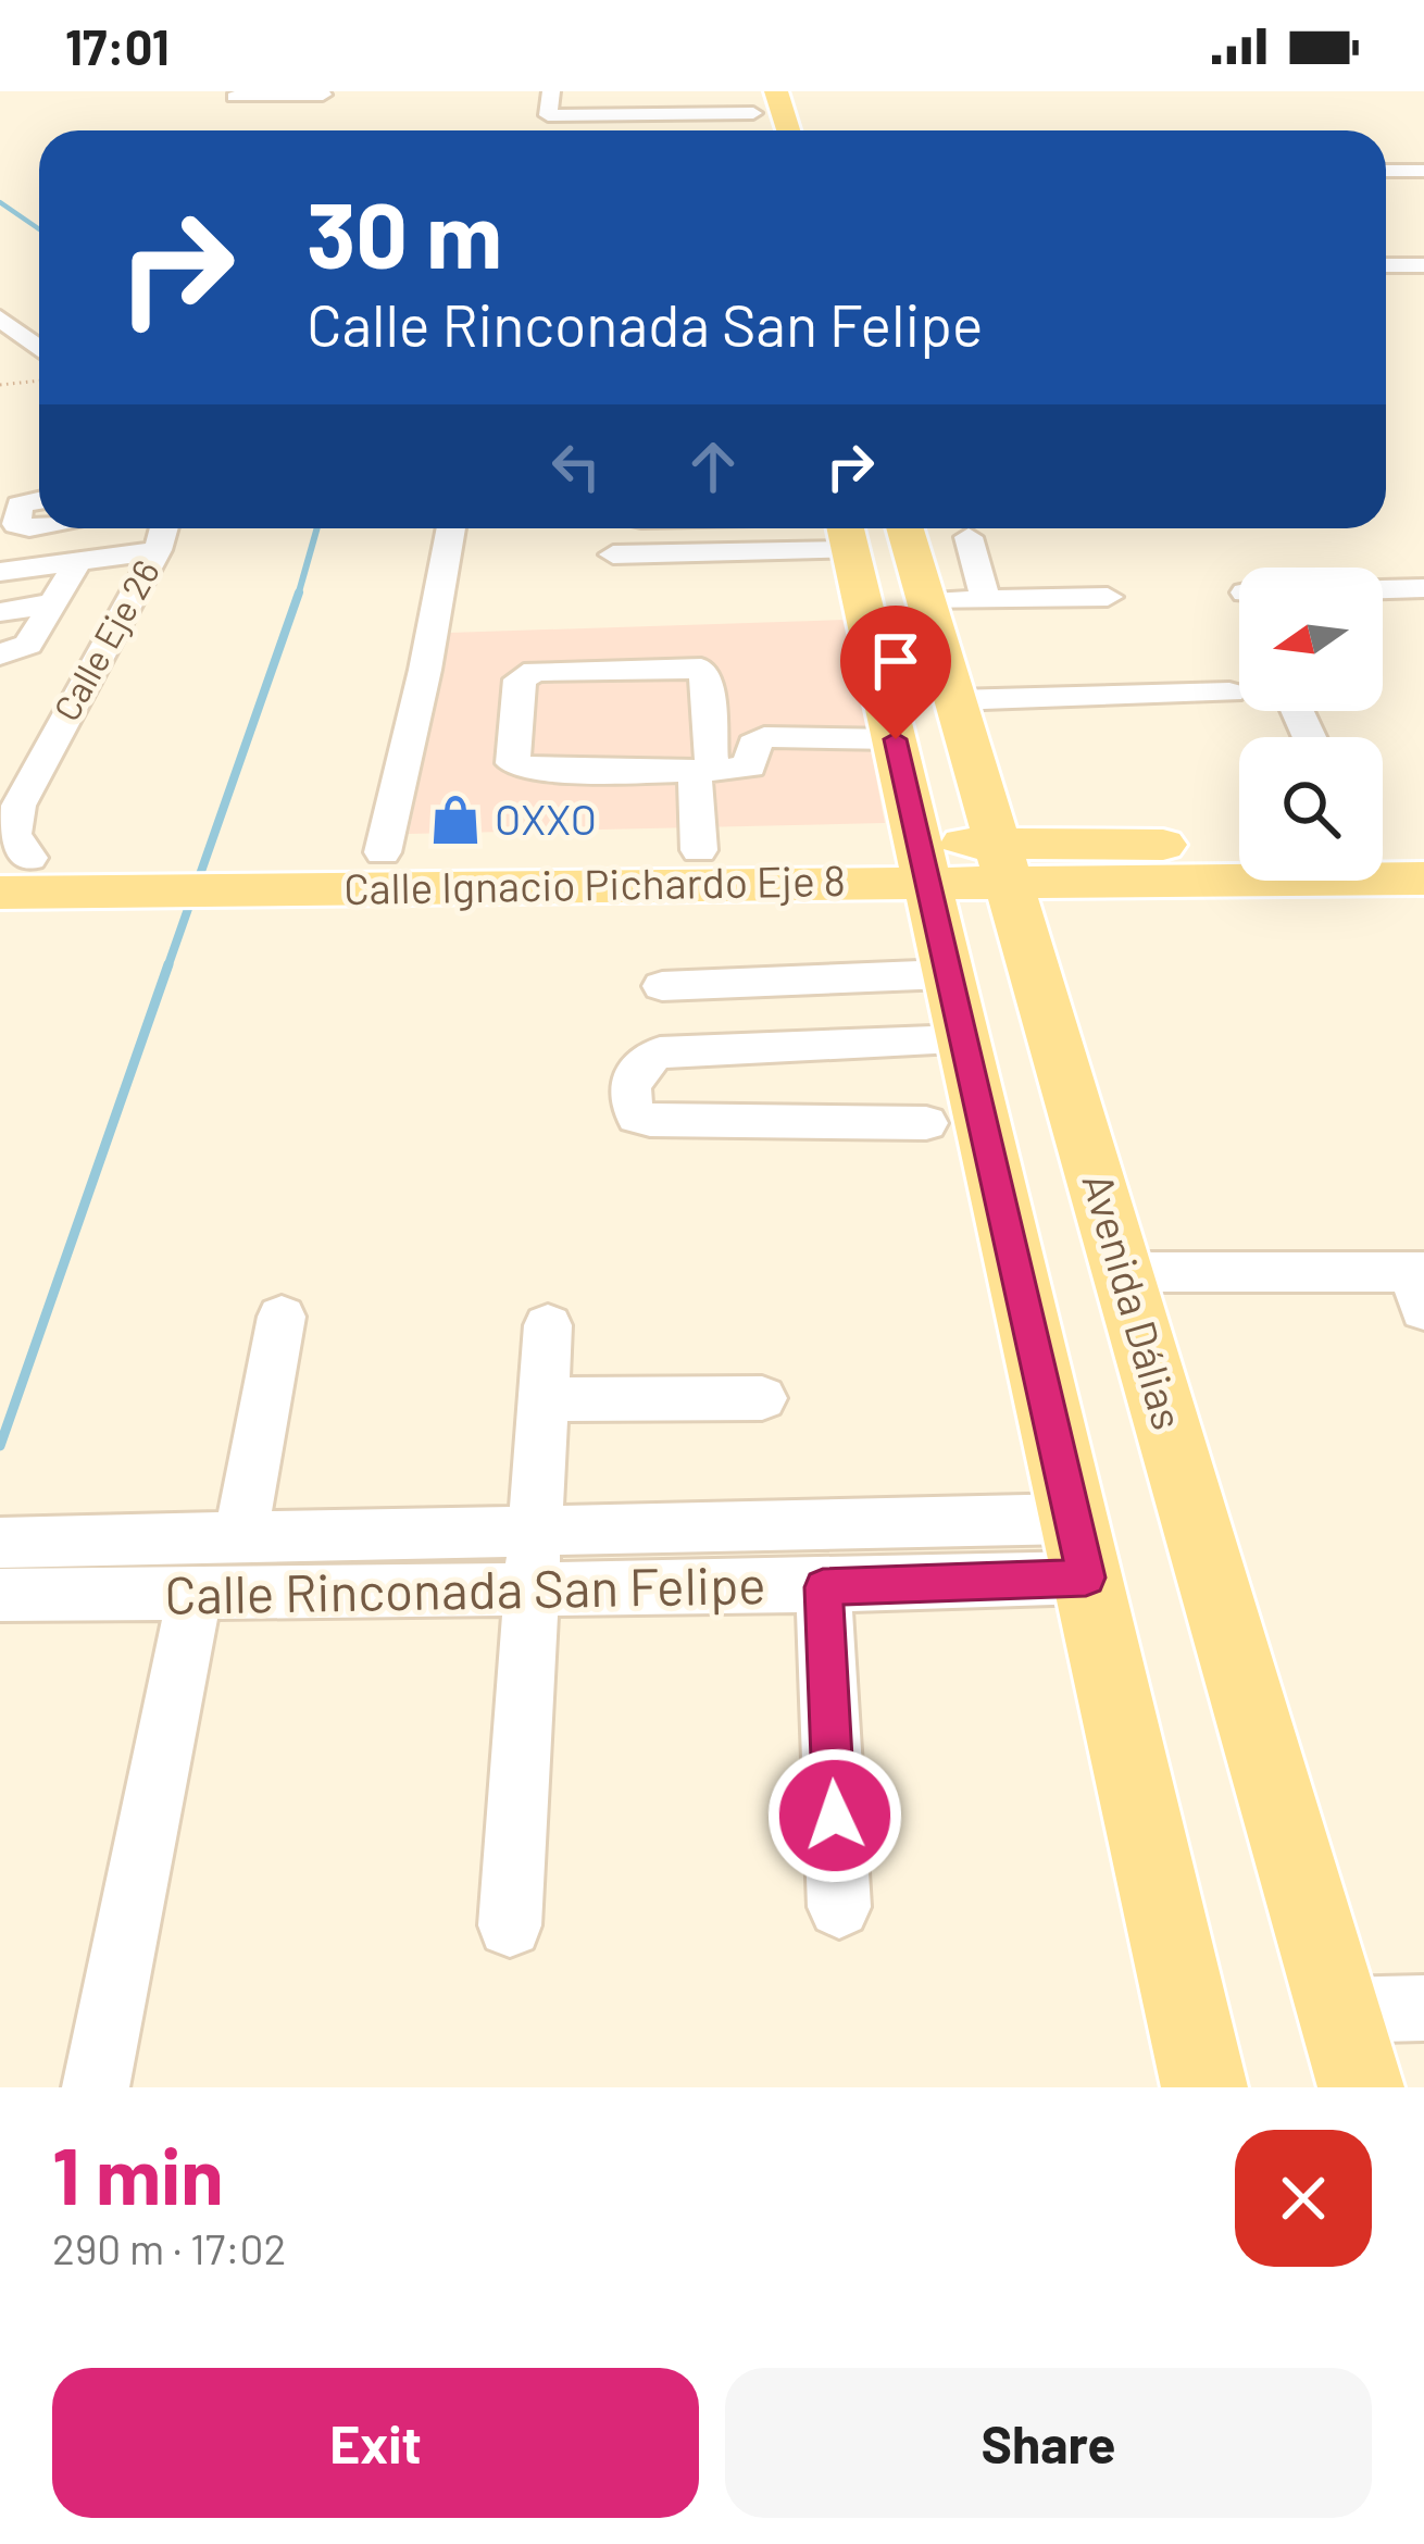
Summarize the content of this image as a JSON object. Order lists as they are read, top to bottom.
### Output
{
  "streets": {
    "main road": ["Calle Ignacio Pichardo Eje 8", "Avenida Dálias"],
    "street": ["Calle Eje 26", "Calle Rinconada San Felipe"]
  },
  "crossings": [
    ["Calle Eje 26", "Calle Ignacio Pichardo Eje 8"],
    ["Calle Ignacio Pichardo Eje 8", "Avenida Dálias"]
  ],
  "places": {
    "shop": ["OXXO"]
  },
  "north": "left",
  "page": {
    "status": "17:01",
    "turn": ["30 m", "Calle Rinconada San Felipe"],
    "heading": ["1 min", "290 m · 17:02"],
    "buttons": ["Exit", "Share"]
  }
}
